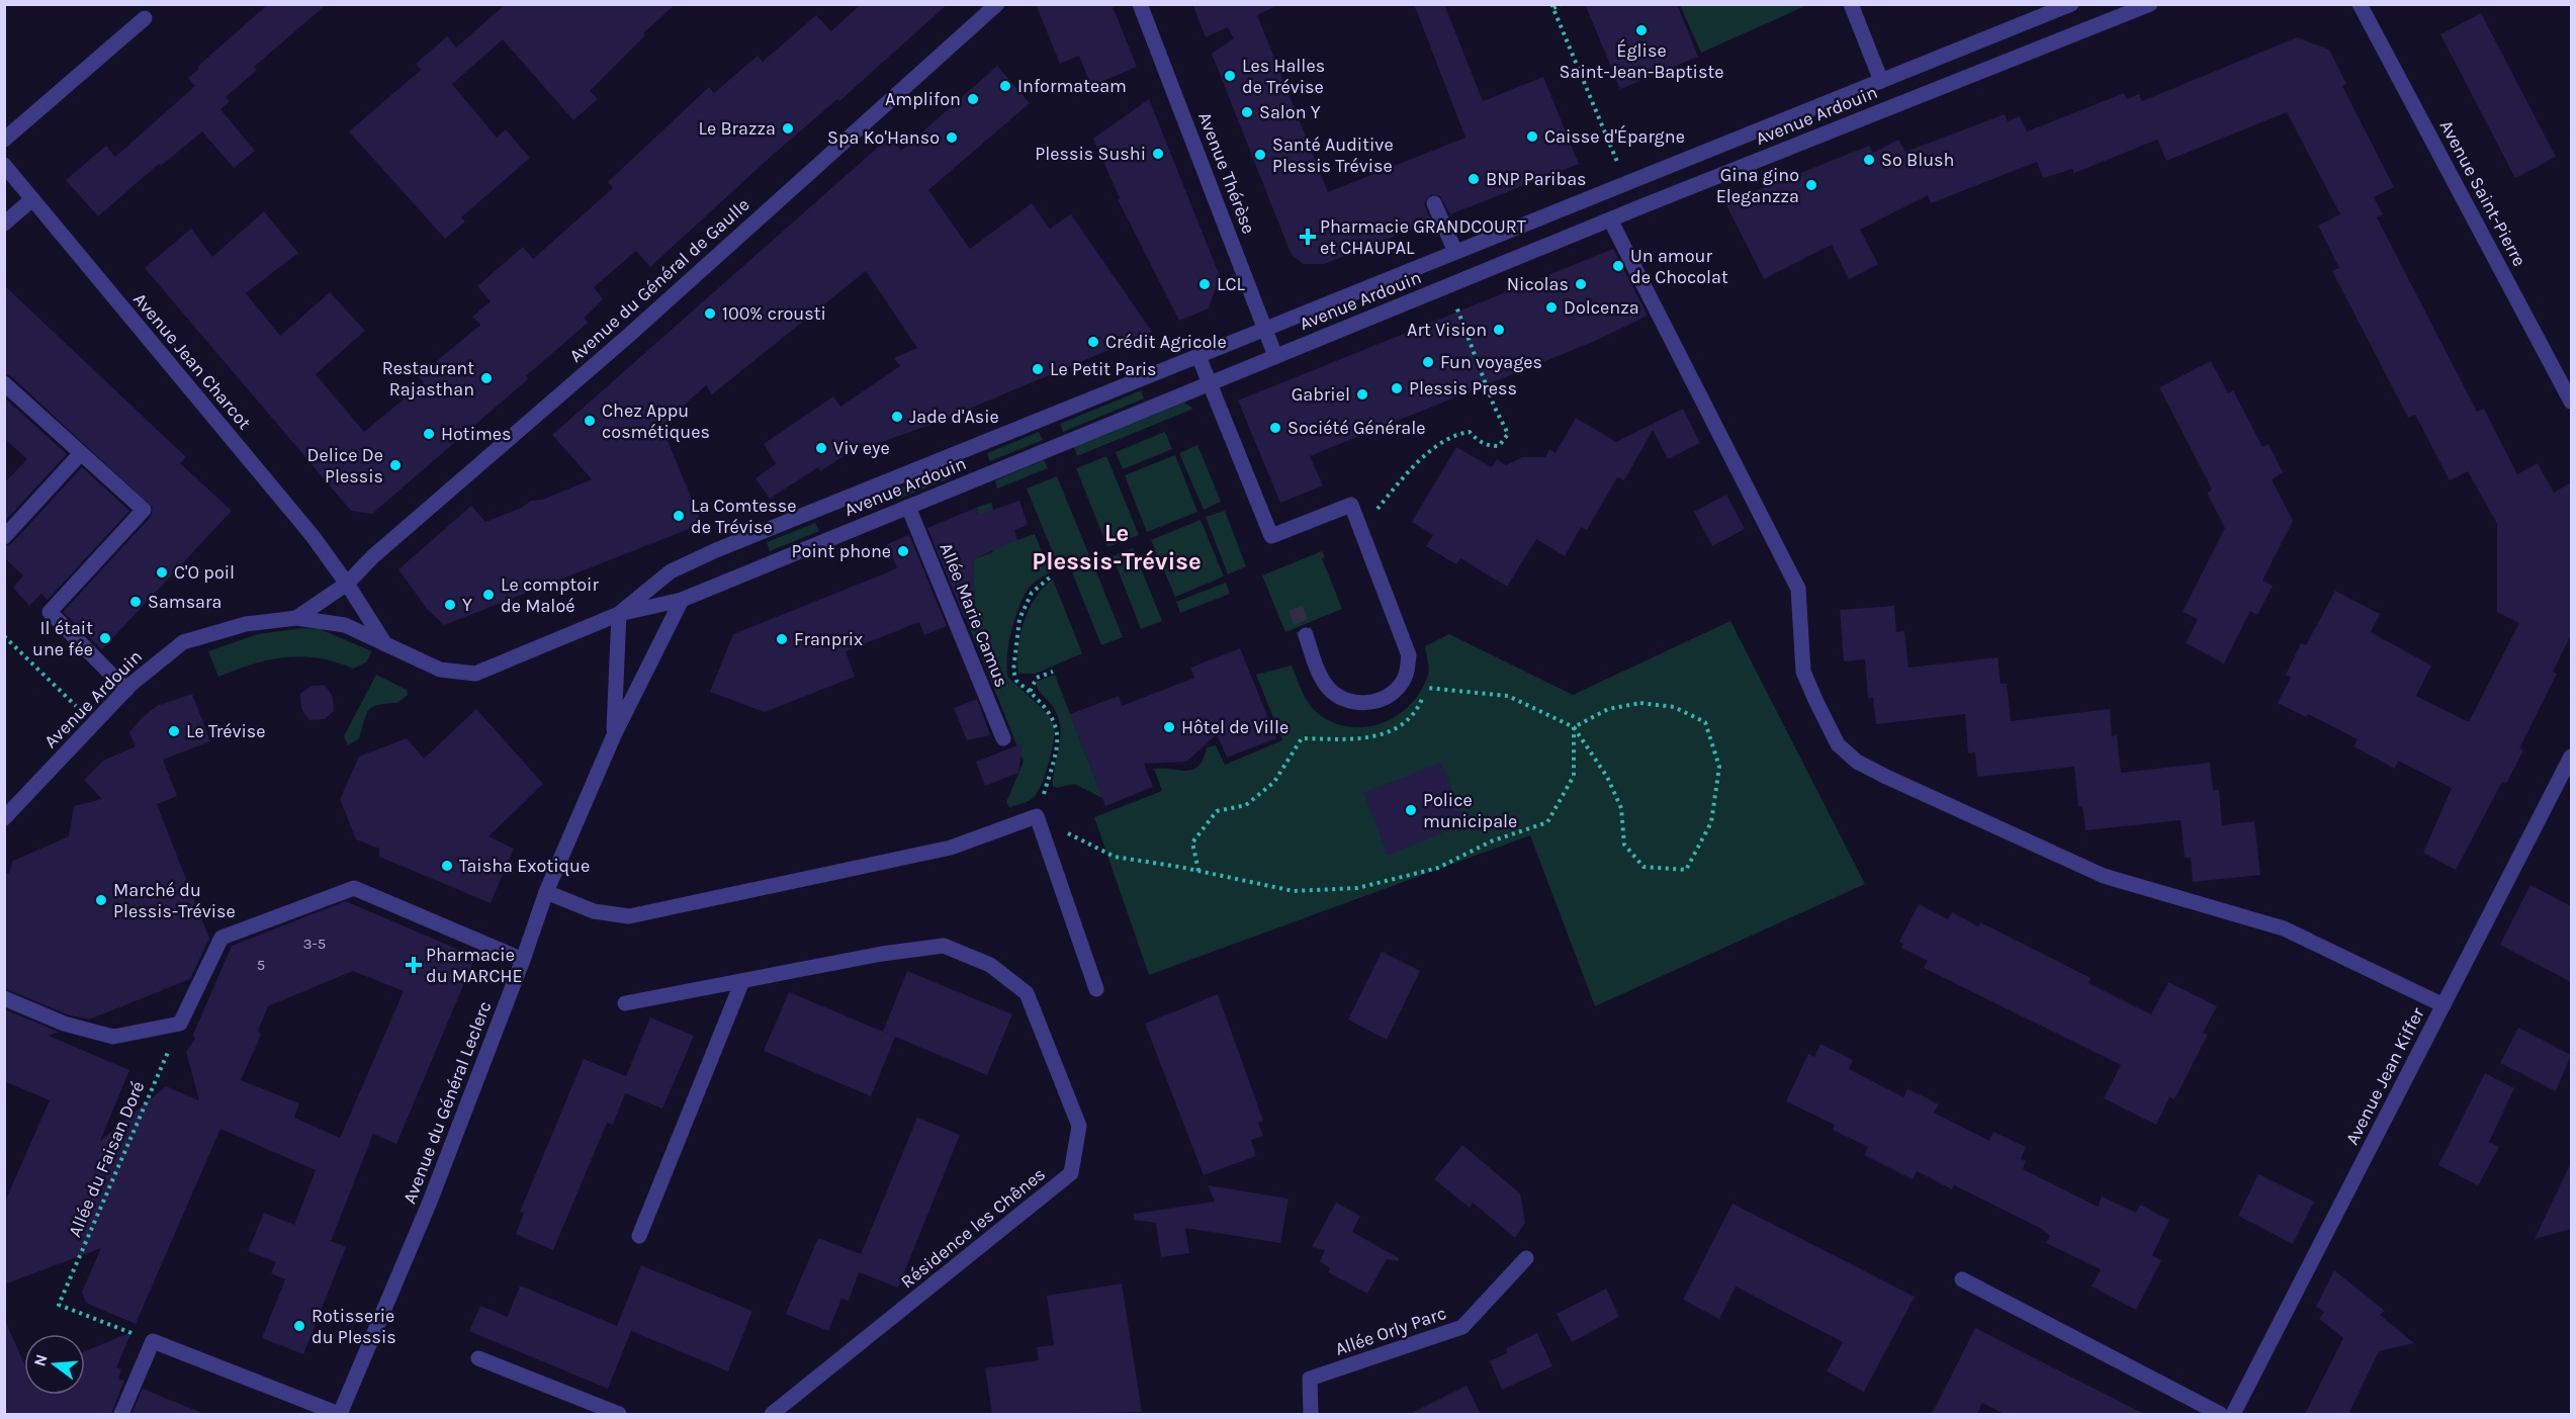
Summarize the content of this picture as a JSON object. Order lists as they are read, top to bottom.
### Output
{
  "streets": {
    "street": [
      "Avenue Ardouin",
      "Avenue Thérèse",
      "Avenue Saint-Pierre",
      "Avenue du Général de Gaulle",
      "Avenue Jean Charcot",
      "Allée Marie Camus",
      "Avenue Jean Kiffer",
      "Avenue du Général Leclerc",
      "Résidence les Chênes",
      "Allée Orly Parc"
    ],
    "path": ["Allée du Faisan Doré"]
  },
  "crossings": [
    ["Avenue Ardouin", "Avenue Thérèse"],
    ["Avenue Ardouin", "Avenue du Général de Gaulle"],
    ["Avenue Ardouin", "Avenue Jean Charcot"],
    ["Avenue Ardouin", "Allée Marie Camus"],
    ["Avenue Ardouin", "Avenue du Général Leclerc"],
    ["Avenue du Général de Gaulle", "Avenue Jean Charcot"]
  ],
  "districts": ["Le Plessis-Trévise"],
  "places": {
    "other": [
      "Église Saint-Jean-Baptiste",
      "Les Halles de Trévise",
      "Informateam",
      "Amplifon",
      "Salon Y",
      "Le Brazza",
      "Caisse d'Épargne",
      "Spa Ko'Hanso",
      "Plessis Sushi",
      "Santé Auditive Plessis Trévise",
      "So Blush",
      "BNP Paribas",
      "Gina gino Eleganzza",
      "Un amour de Chocolat",
      "LCL",
      "Nicolas",
      "Dolcenza",
      "100% crousti",
      "Art Vision",
      "Crédit Agricole",
      "Fun voyages",
      "Le Petit Paris",
      "Restaurant Rajasthan",
      "Plessis Press",
      "Gabriel",
      "Jade d'Asie",
      "Chez Appu cosmétiques",
      "Société Générale",
      "Hotimes",
      "Viv eye",
      "Delice De Plessis",
      "La Comtesse de Trévise",
      "Point phone",
      "C'O poil",
      "Le comptoir de Maloé",
      "Samsara",
      "Y",
      "Il était une fée",
      "Franprix",
      "Hôtel de Ville",
      "Le Trévise",
      "Police municipale",
      "Taisha Exotique",
      "Marché du Plessis-Trévise",
      "Rotisserie du Plessis"
    ],
    "health": ["Pharmacie GRANDCOURT et CHAUPAL", "Pharmacie du MARCHE"]
  },
  "house_numbers": ["3-5", "5"],
  "north": "left"
}
